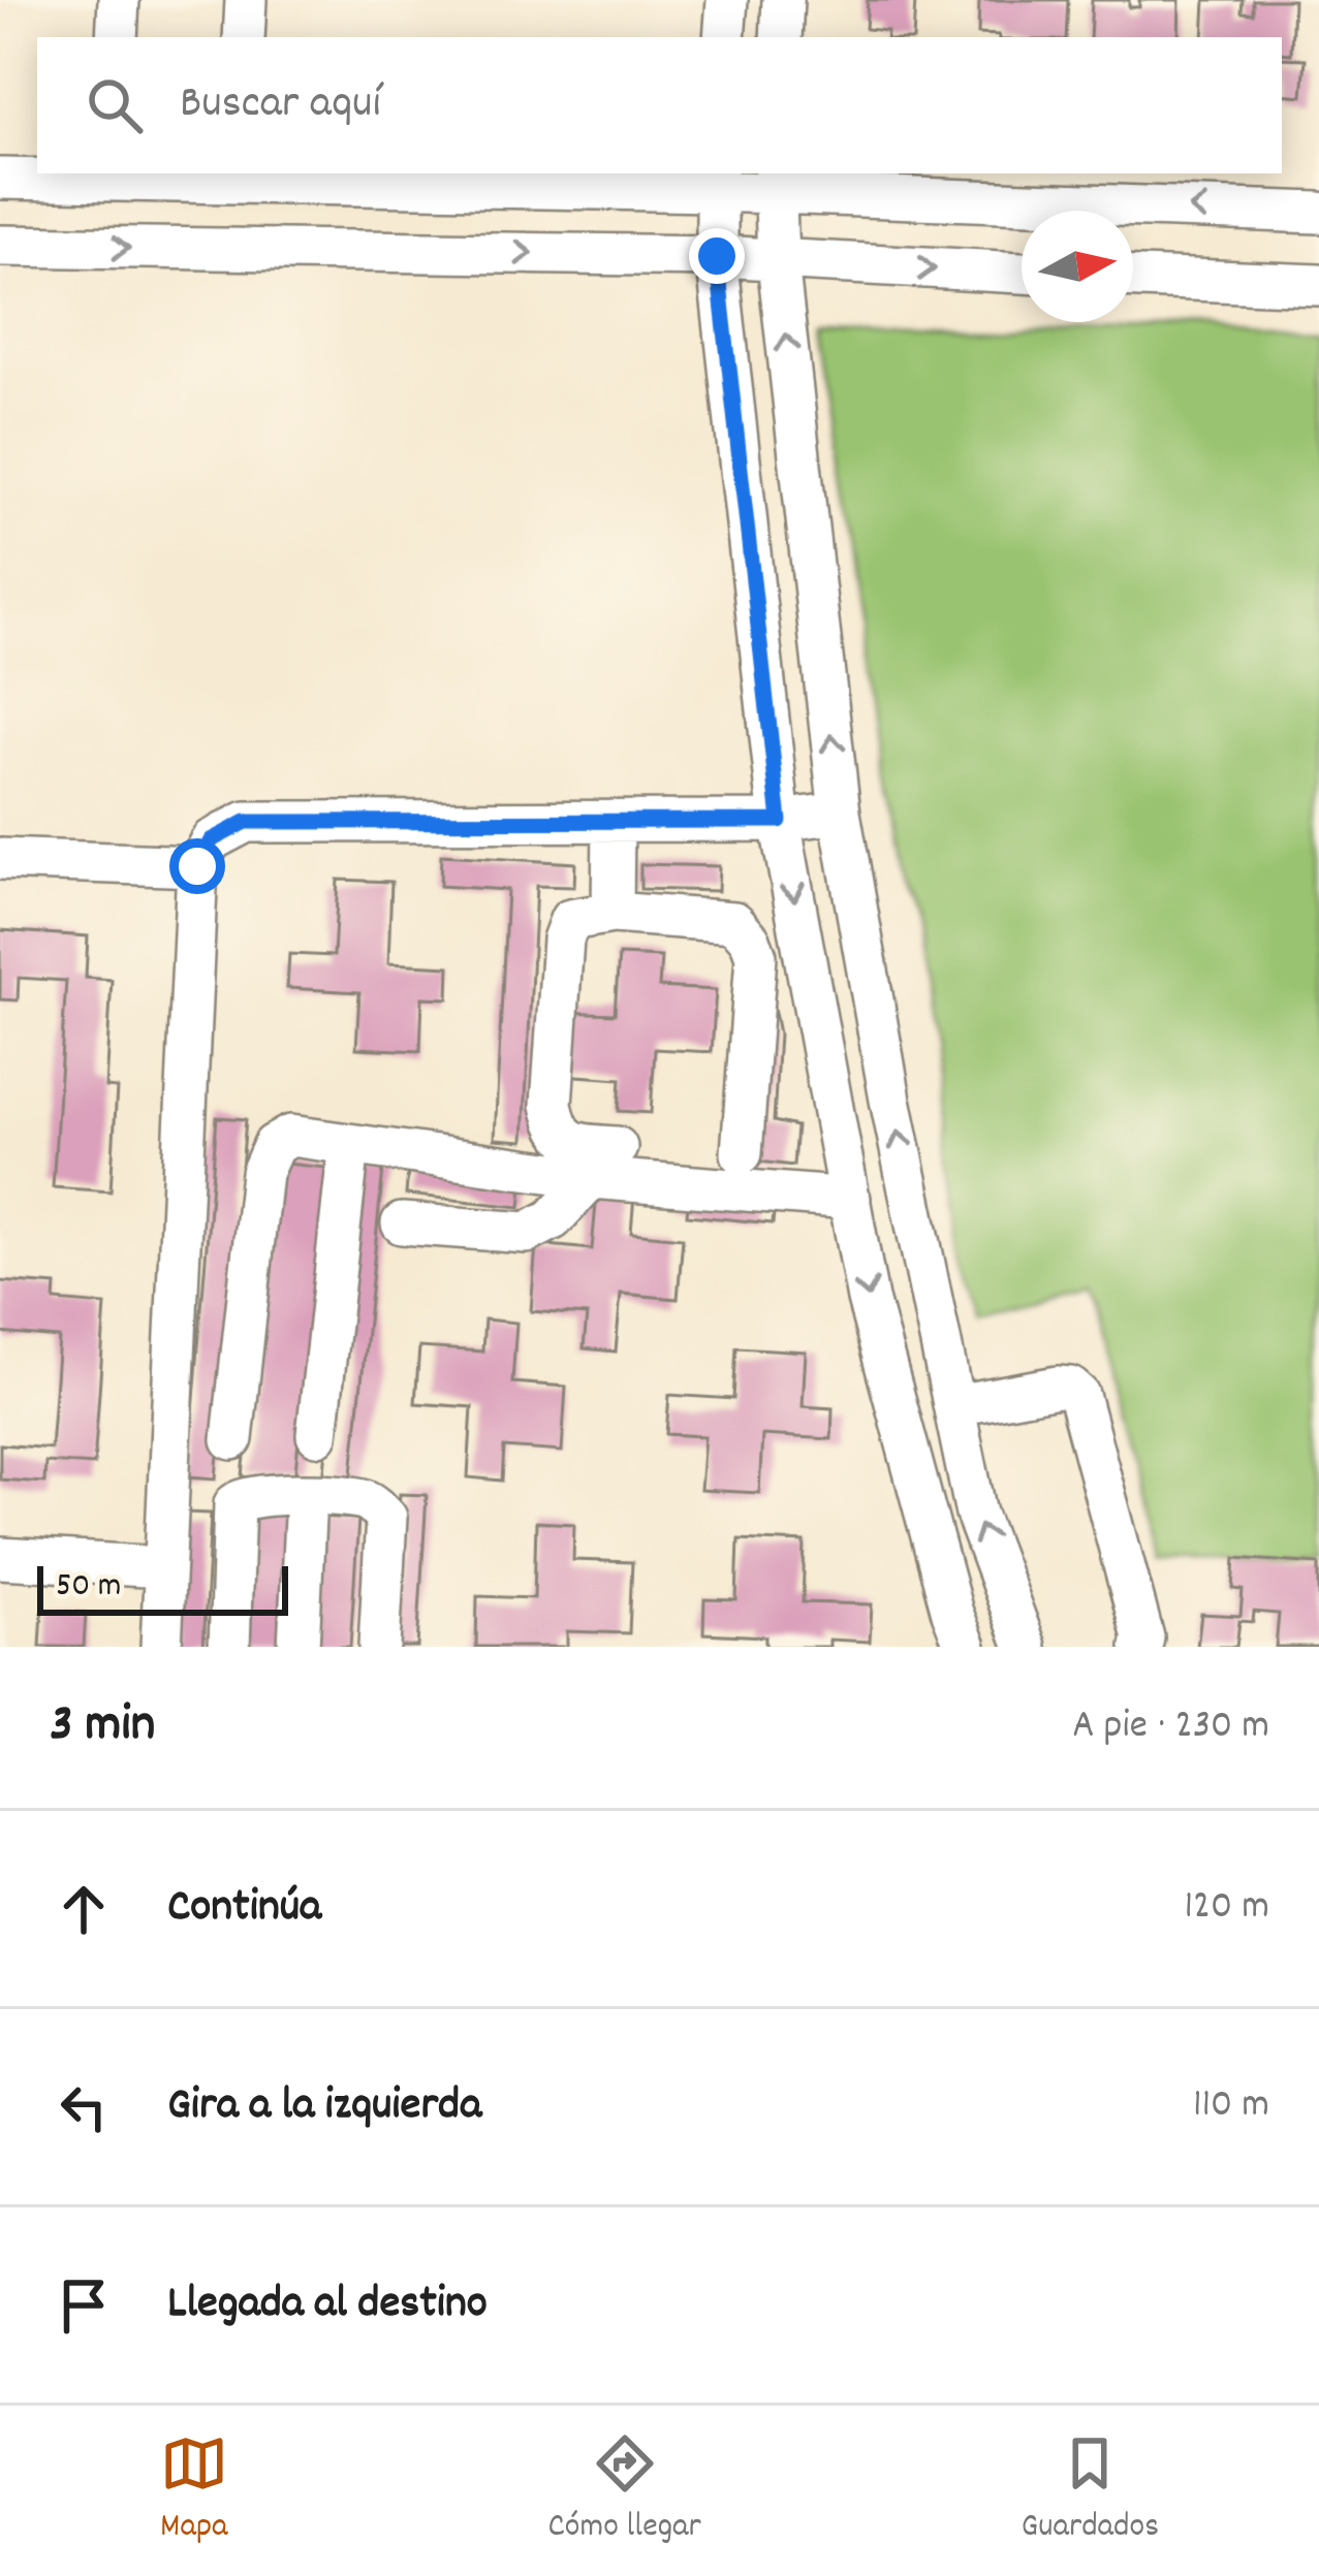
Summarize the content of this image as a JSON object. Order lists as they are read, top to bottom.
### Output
{
  "scale_bar": "50 m",
  "north": "right",
  "page": {
    "search": "Buscar aquí",
    "scale": "50 m",
    "heading": ["3 min", "A pie · 230 m"],
    "list": [
      ["Continúa", "120 m"],
      ["Gira a la izquierda", "110 m"],
      "Llegada al destino"
    ],
    "nav": ["Mapa", "Cómo llegar", "Guardados"]
  }
}
